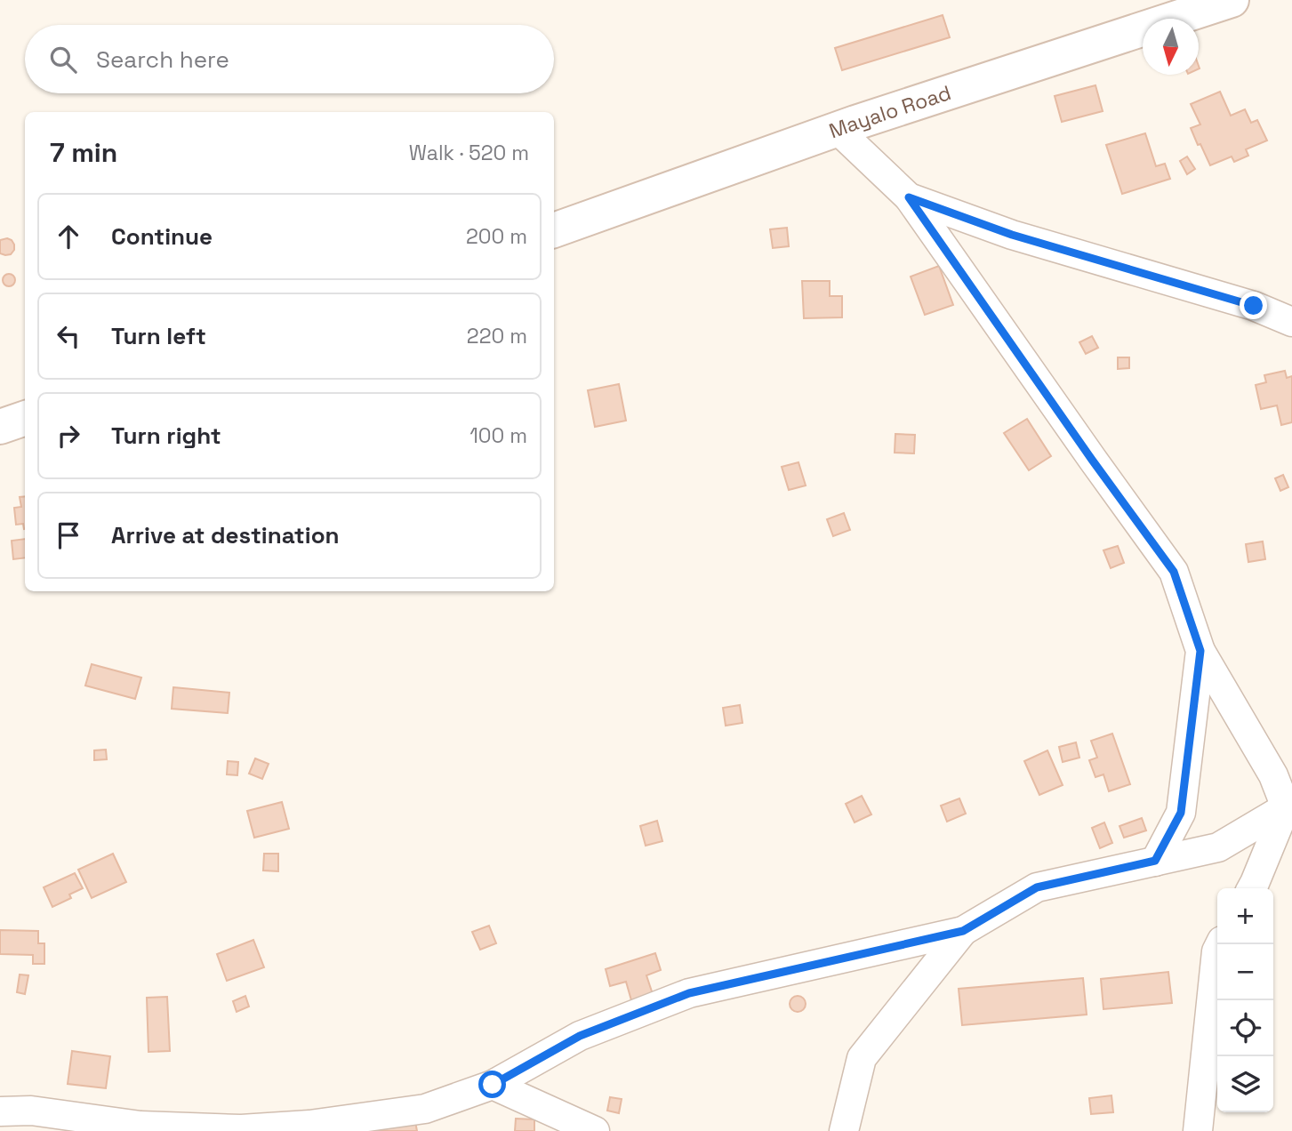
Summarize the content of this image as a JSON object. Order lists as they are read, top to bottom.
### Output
{
  "streets": {
    "street": ["Mayalo Road"]
  },
  "north": "bottom",
  "page": {
    "search": "Search here",
    "heading": ["7 min", "Walk · 520 m"],
    "list": [
      ["Continue", "200 m"],
      ["Turn left", "220 m"],
      ["Turn right", "100 m"],
      "Arrive at destination"
    ],
    "map_buttons": ["+", "−"]
  }
}
